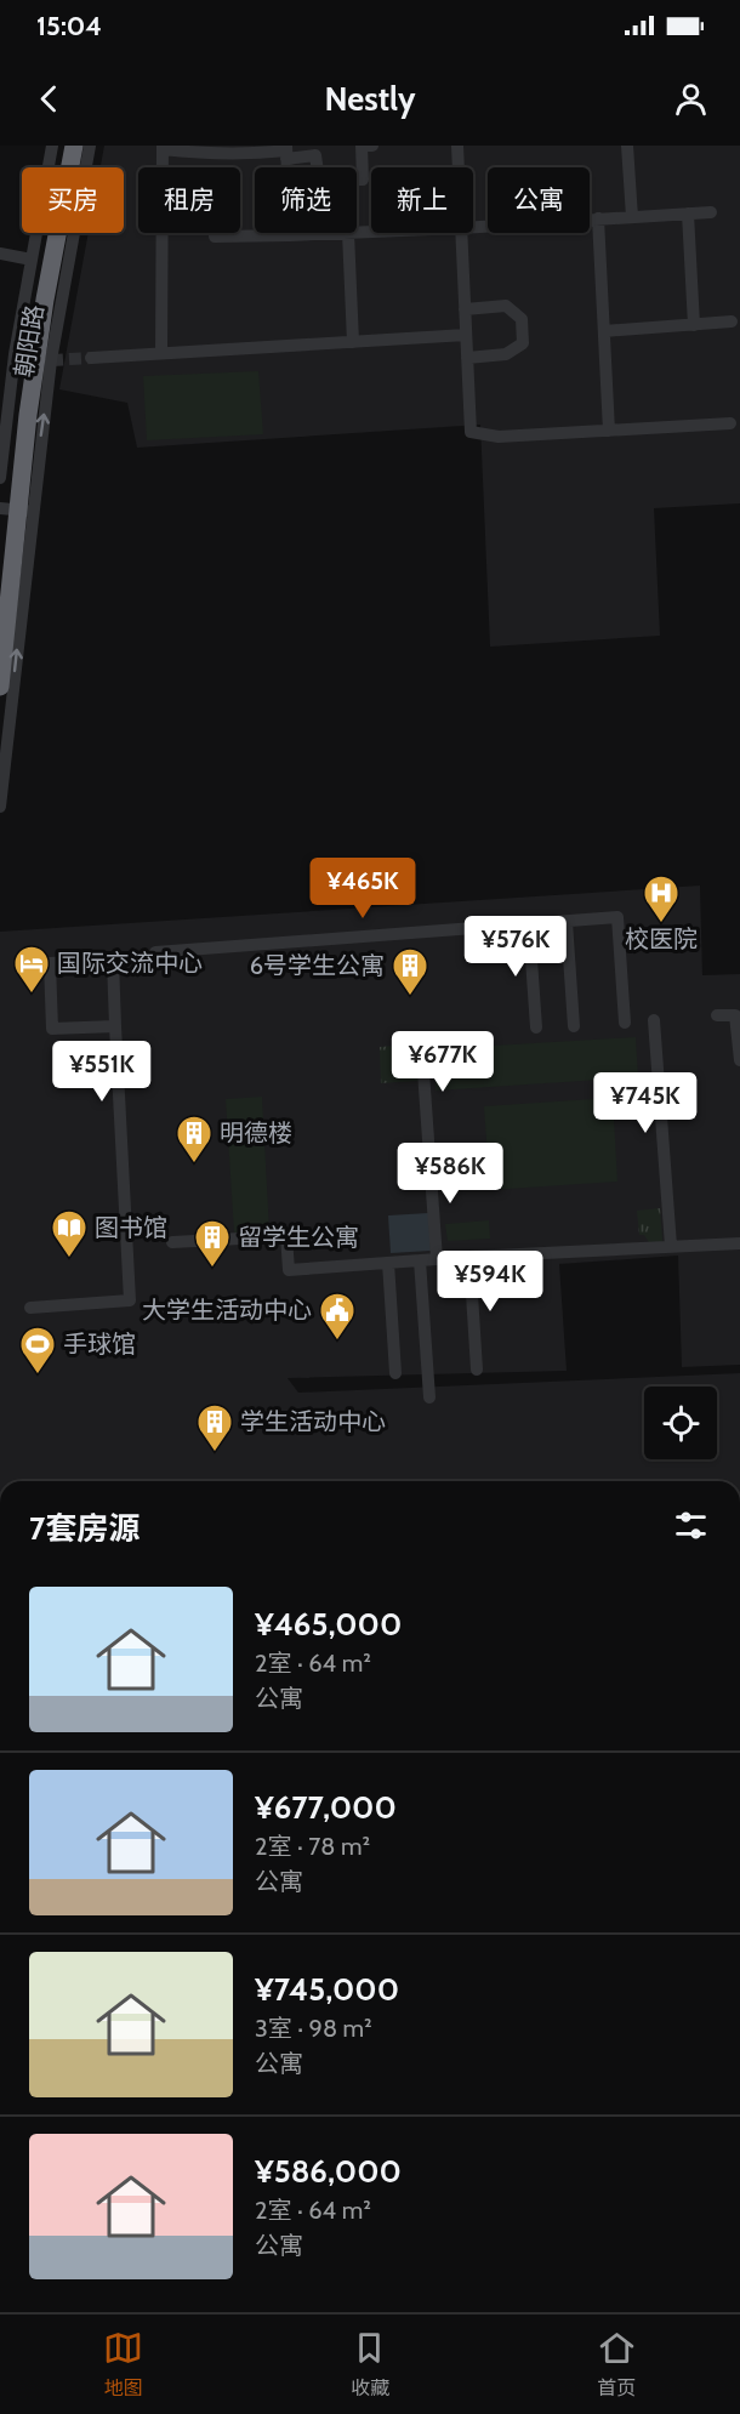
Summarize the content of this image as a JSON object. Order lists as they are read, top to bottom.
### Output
{
  "streets": {
    "highway": ["朝阳路"]
  },
  "places": {
    "hospital": ["校医院"],
    "hotel": ["国际交流中心"],
    "building": [
      "6号学生公寓",
      "明德楼",
      "留学生公寓",
      "学生活动中心"
    ],
    "library": ["图书馆"],
    "public building": ["大学生活动中心"],
    "sports": ["手球馆"]
  },
  "page": {
    "status": "15:04",
    "header": "Nestly",
    "chip": [
      "买房",
      "租房",
      "筛选",
      "新上",
      "公寓"
    ],
    "price": [
      "¥465K",
      "¥576K",
      "¥677K",
      "¥551K",
      "¥745K",
      "¥586K",
      "¥594K"
    ],
    "heading": "7套房源",
    "list": [
      {
        "name": "¥465,000",
        "note": "2室 · 64 m² · 公寓"
      },
      {
        "name": "¥677,000",
        "note": "2室 · 78 m² · 公寓"
      },
      {
        "name": "¥745,000",
        "note": "3室 · 98 m² · 公寓"
      },
      {
        "name": "¥586,000",
        "note": "2室 · 64 m² · 公寓"
      }
    ],
    "tabs": ["地图", "收藏", "首页"]
  }
}
